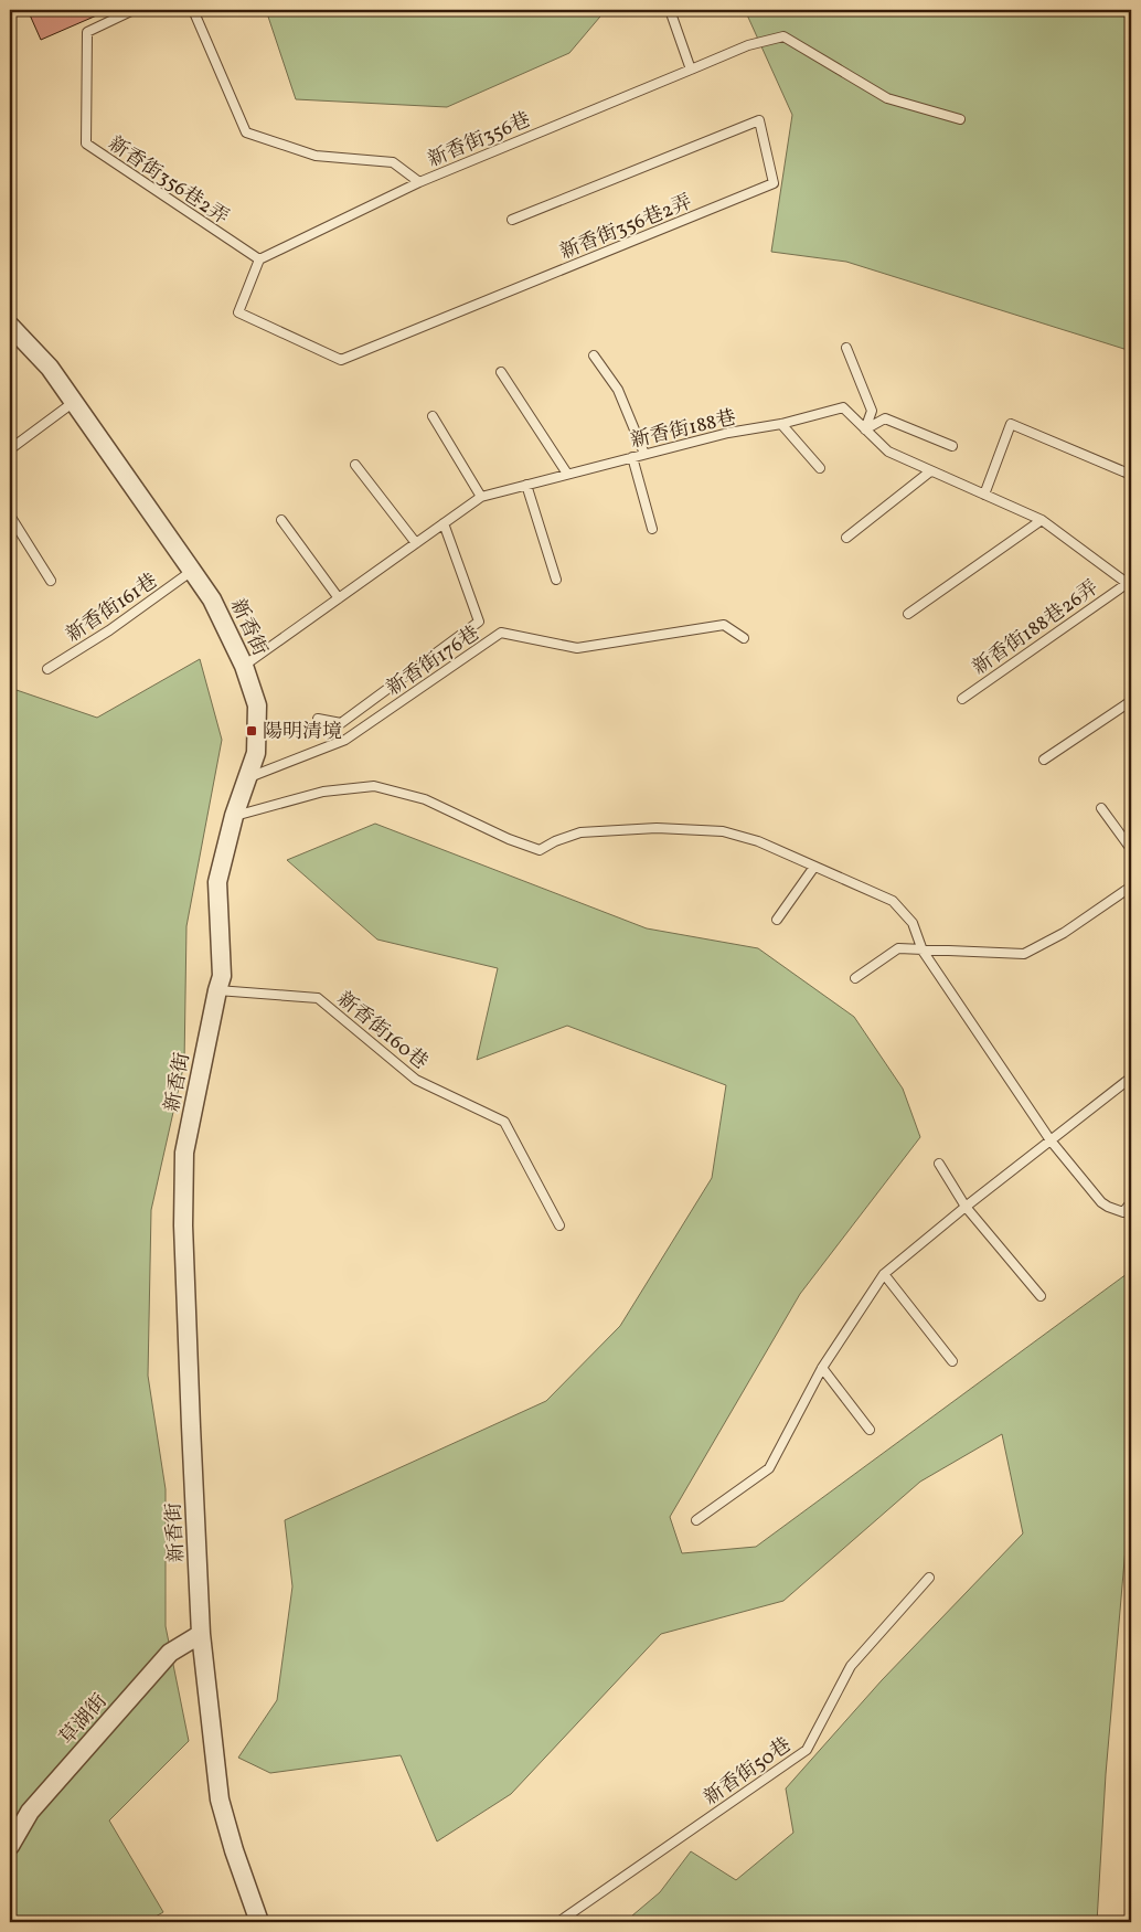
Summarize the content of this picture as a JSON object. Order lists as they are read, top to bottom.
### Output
{
  "streets": {
    "street": ["新香街", "草湖街"],
    "lane": [
      "新香街356巷",
      "新香街356巷2弄",
      "新香街188巷",
      "新香街161巷",
      "新香街188巷26弄",
      "新香街176巷",
      "新香街160巷",
      "新香街50巷"
    ]
  },
  "crossings": [
    ["新香街188巷", "新香街"],
    ["新香街188巷", "新香街188巷26弄"],
    ["新香街161巷", "新香街"],
    ["新香街", "新香街176巷"],
    ["新香街", "新香街160巷"],
    ["新香街", "草湖街"]
  ],
  "places": {
    "transit": ["陽明清境"]
  }
}
